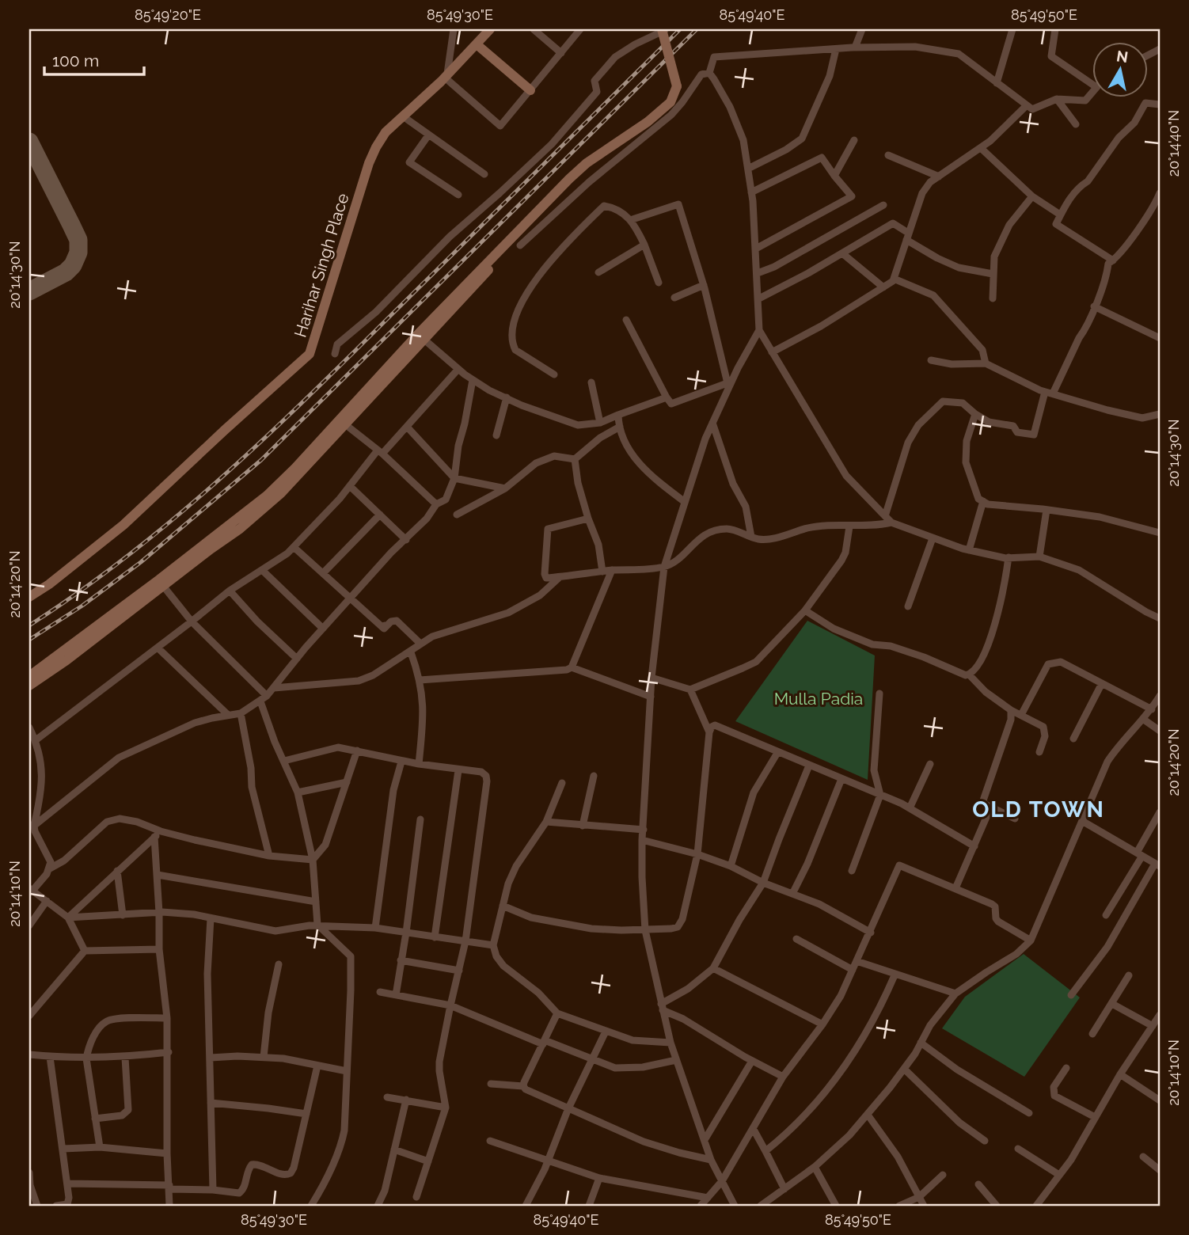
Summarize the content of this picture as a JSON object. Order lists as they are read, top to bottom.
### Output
{
  "streets": {
    "street": ["Harihar Singh Place"]
  },
  "districts": ["OLD TOWN"],
  "parks": ["Mulla Padia"],
  "scale_bar": "100 m",
  "north": "top",
  "coordinates": [
    "85°49'20\"E",
    "85°49'30\"E",
    "85°49'40\"E",
    "85°49'50\"E",
    "20°14'40\"N",
    "20°14'30\"N",
    "20°14'20\"N",
    "20°14'10\"N"
  ]
}
